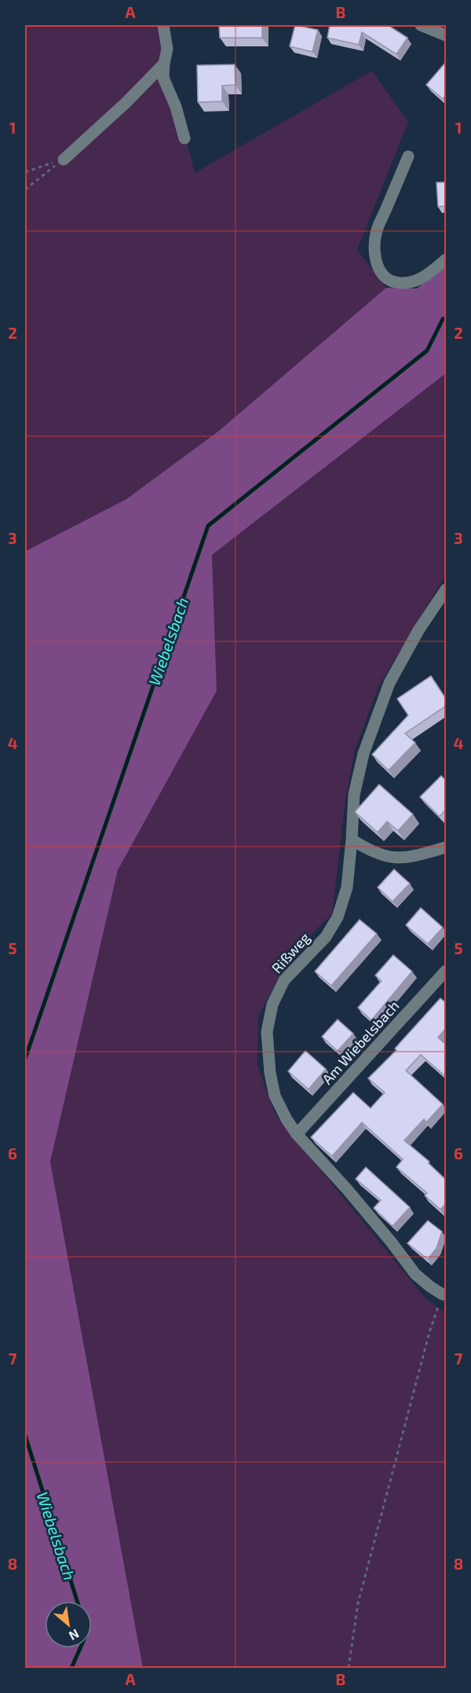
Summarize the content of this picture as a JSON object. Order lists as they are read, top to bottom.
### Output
{
  "streets": {
    "street": ["Rißweg", "Am Wiebelsbach"]
  },
  "crossings": [
    ["Rißweg", "Am Wiebelsbach"]
  ],
  "water": ["Wiebelsbach"],
  "north": "bottom right",
  "grid": {
    "columns": ["A", "B"],
    "rows": [
      "1",
      "2",
      "3",
      "4",
      "5",
      "6",
      "7",
      "8"
    ]
  }
}
